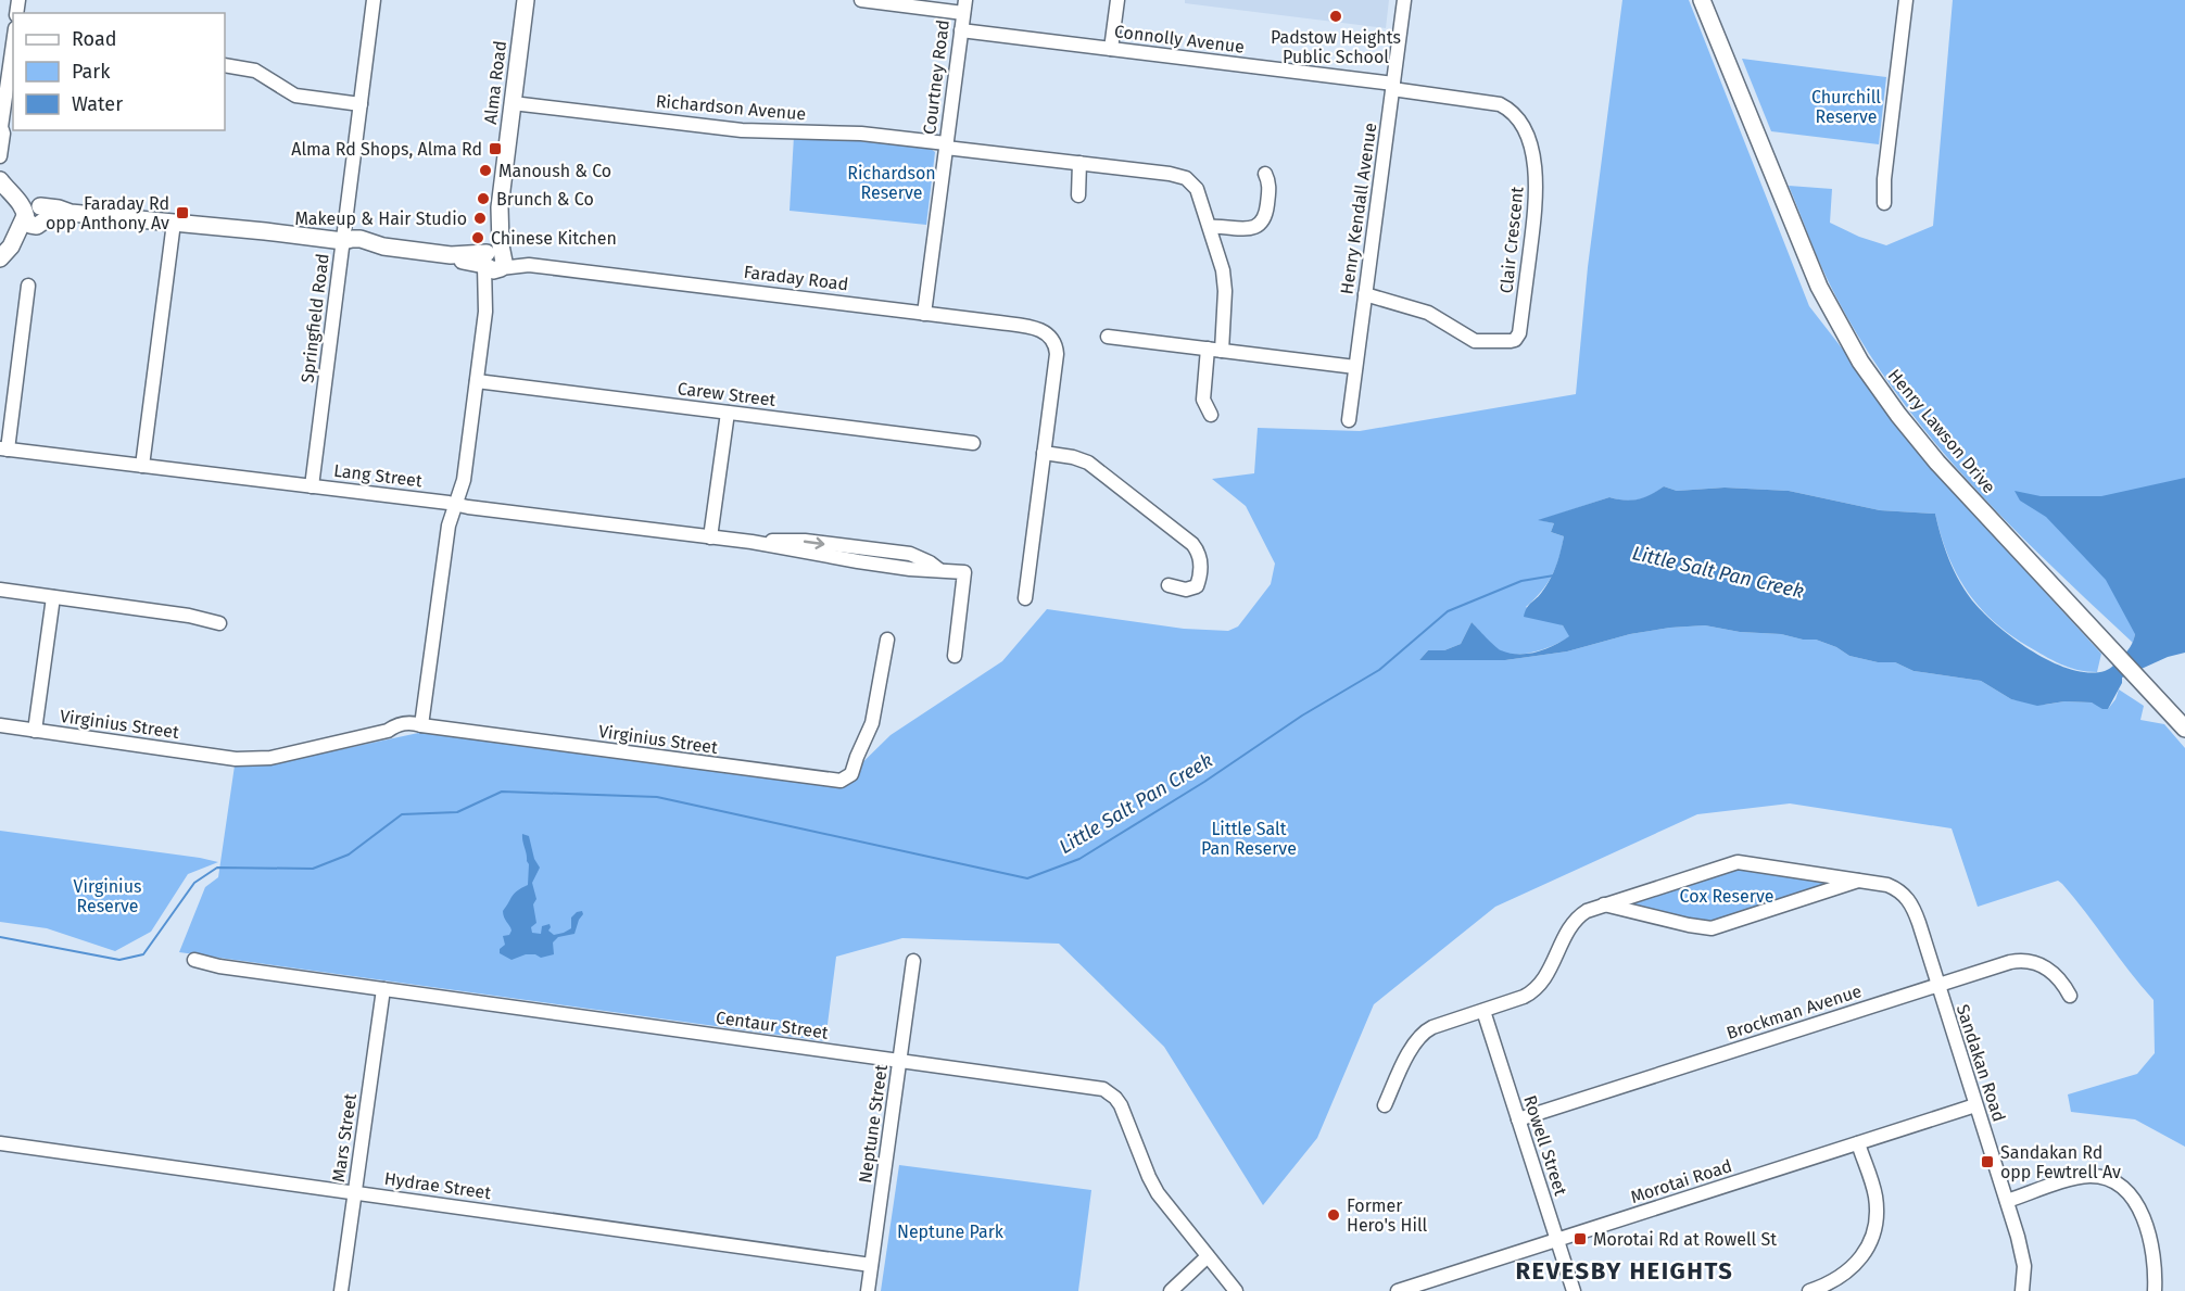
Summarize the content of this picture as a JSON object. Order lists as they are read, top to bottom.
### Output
{
  "streets": {
    "main road": ["Alma Road", "Faraday Road", "Henry Lawson Drive"],
    "street": [
      "Connolly Avenue",
      "Courtney Road",
      "Richardson Avenue",
      "Henry Kendall Avenue",
      "Clair Crescent",
      "Springfield Road",
      "Carew Street",
      "Lang Street",
      "Virginius Street",
      "Brockman Avenue",
      "Centaur Street",
      "Sandakan Road",
      "Neptune Street",
      "Mars Street",
      "Rowell Street",
      "Morotai Road",
      "Hydrae Street"
    ]
  },
  "crossings": [
    ["Connolly Avenue", "Courtney Road"],
    ["Connolly Avenue", "Henry Kendall Avenue"],
    ["Connolly Avenue", "Clair Crescent"],
    ["Courtney Road", "Richardson Avenue"],
    ["Courtney Road", "Faraday Road"],
    ["Alma Road", "Richardson Avenue"],
    ["Alma Road", "Faraday Road"],
    ["Alma Road", "Carew Street"],
    ["Alma Road", "Lang Street"],
    ["Henry Kendall Avenue", "Clair Crescent"],
    ["Faraday Road", "Springfield Road"],
    ["Springfield Road", "Lang Street"],
    ["Brockman Avenue", "Sandakan Road"],
    ["Brockman Avenue", "Rowell Street"],
    ["Centaur Street", "Neptune Street"],
    ["Centaur Street", "Mars Street"],
    ["Sandakan Road", "Rowell Street"],
    ["Sandakan Road", "Morotai Road"],
    ["Neptune Street", "Hydrae Street"],
    ["Mars Street", "Hydrae Street"],
    ["Rowell Street", "Morotai Road"]
  ],
  "districts": ["REVESBY HEIGHTS"],
  "water": ["Little Salt Pan Creek"],
  "parks": [
    "Churchill Reserve",
    "Richardson Reserve",
    "Little Salt Pan Reserve",
    "Virginius Reserve",
    "Cox Reserve",
    "Neptune Park"
  ],
  "places": {
    "other": [
      "Padstow Heights Public School",
      "Manoush & Co",
      "Brunch & Co",
      "Makeup & Hair Studio",
      "Chinese Kitchen",
      "Former Hero's Hill"
    ],
    "transit": [
      "Alma Rd Shops, Alma Rd",
      "Faraday Rd opp Anthony Av",
      "Sandakan Rd opp Fewtrell Av",
      "Morotai Rd at Rowell St"
    ]
  },
  "legend": ["Road", "Park", "Water"]
}
